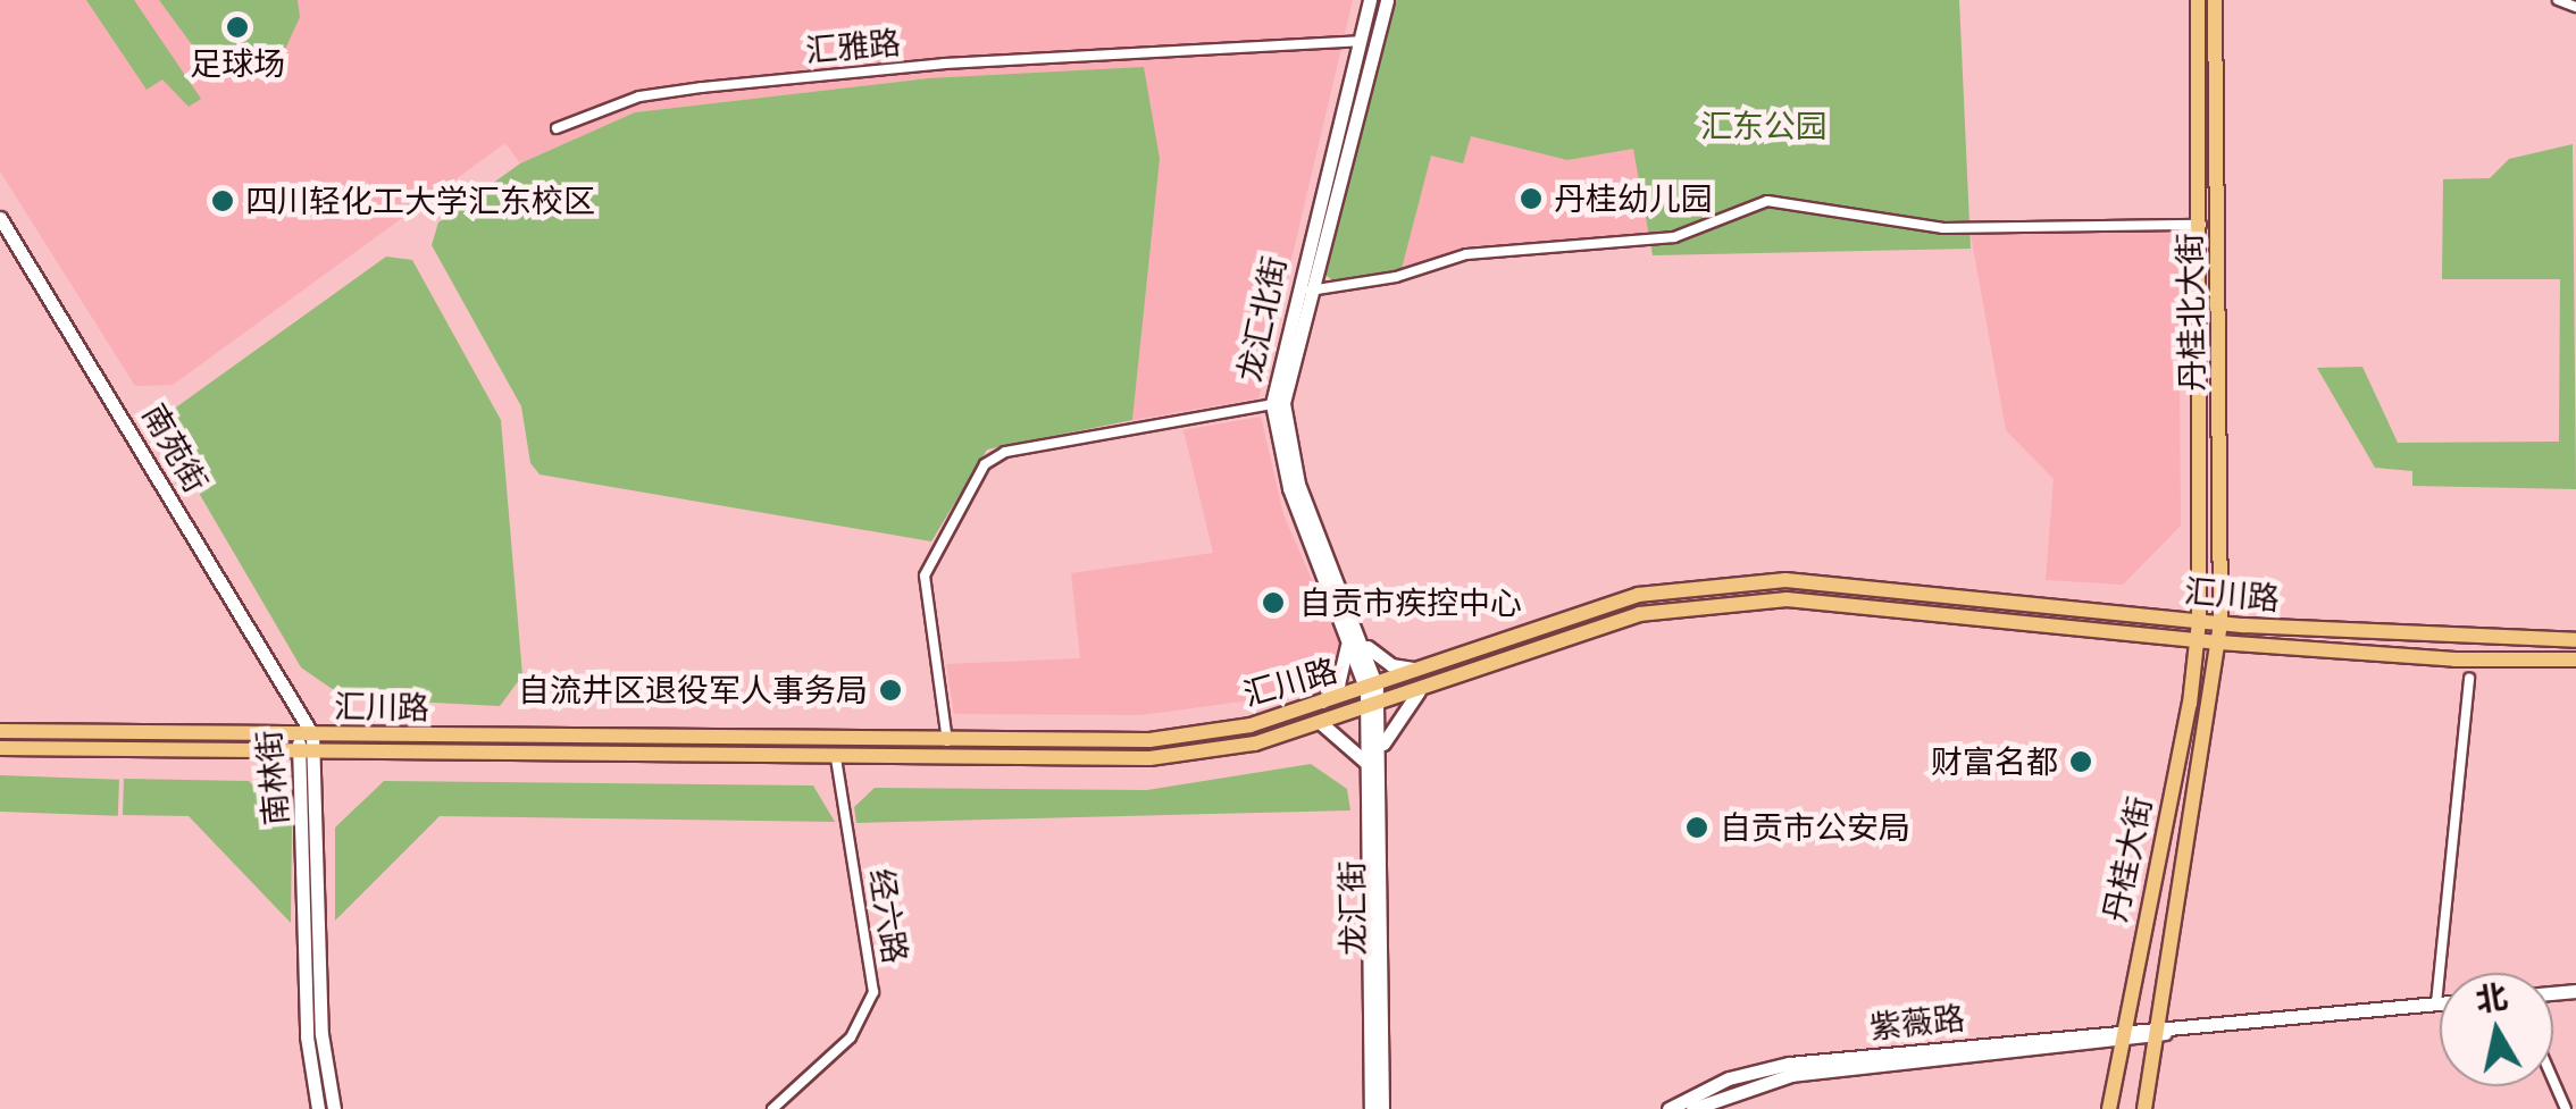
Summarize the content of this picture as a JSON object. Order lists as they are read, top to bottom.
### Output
{
  "streets": {
    "main road": [
      "丹桂北大街",
      "龙汇北街",
      "南苑街",
      "汇川路",
      "南林街",
      "丹桂大街",
      "龙汇街",
      "紫薇路"
    ],
    "street": ["汇雅路", "经六路"]
  },
  "crossings": [
    ["汇雅路", "龙汇北街"],
    ["丹桂北大街", "汇川路"],
    ["丹桂北大街", "丹桂大街"],
    ["丹桂北大街", "紫薇路"],
    ["龙汇北街", "汇川路"],
    ["龙汇北街", "龙汇街"],
    ["南苑街", "南林街"],
    ["汇川路", "南林街"],
    ["汇川路", "丹桂大街"],
    ["汇川路", "龙汇街"],
    ["汇川路", "经六路"],
    ["丹桂大街", "紫薇路"]
  ],
  "parks": ["汇东公园"],
  "places": [
    "足球场",
    "丹桂幼儿园",
    "四川轻化工大学汇东校区",
    "自贡市疾控中心",
    "自流井区退役军人事务局",
    "财富名都",
    "自贡市公安局"
  ],
  "north": "top"
}
